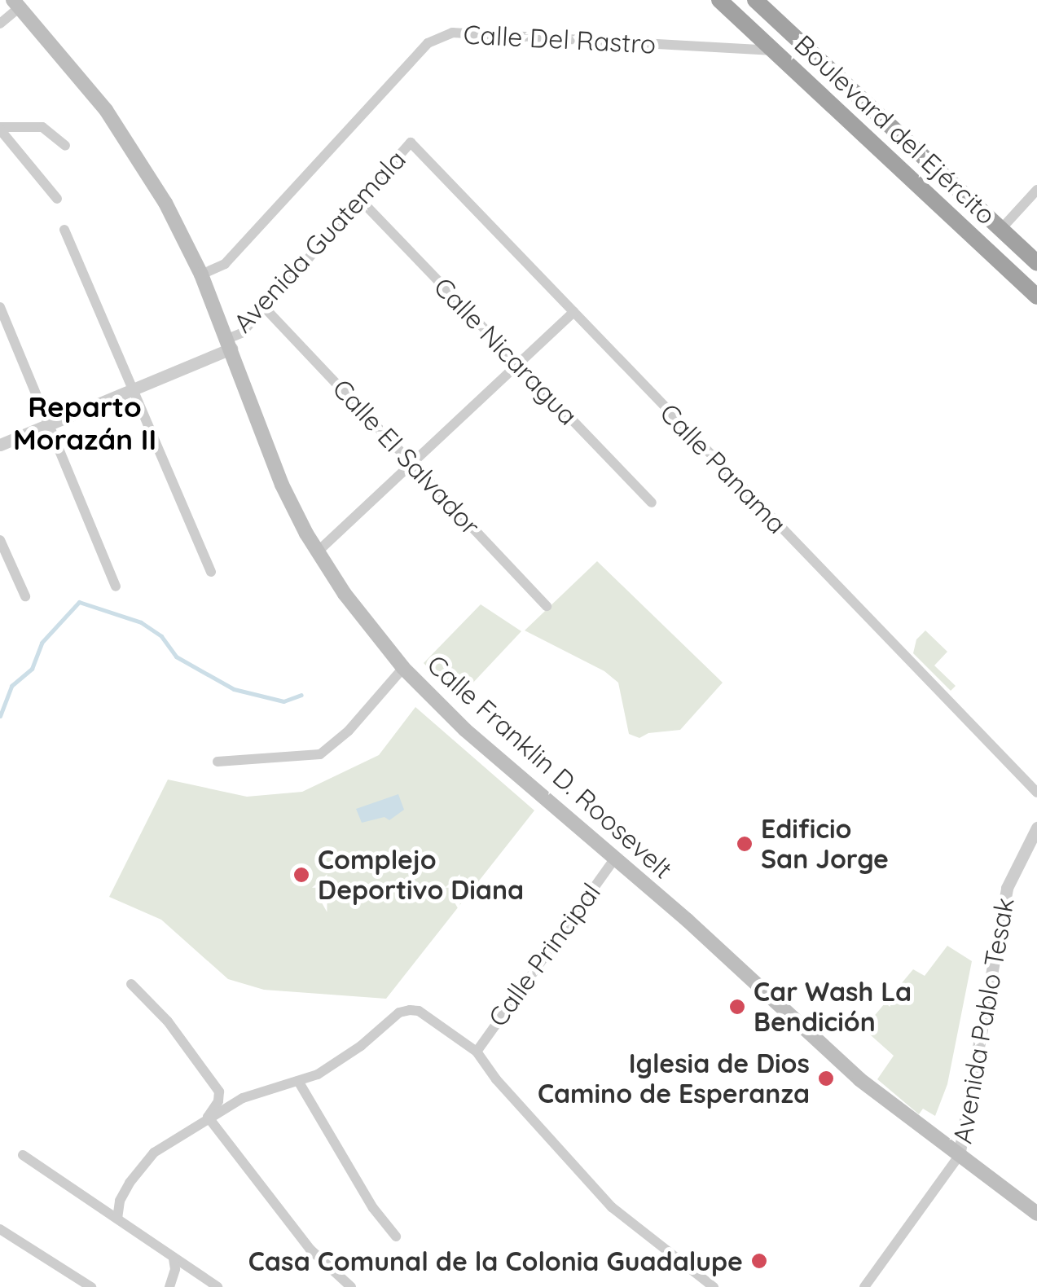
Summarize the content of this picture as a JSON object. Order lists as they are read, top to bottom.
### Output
{
  "streets": {
    "highway": ["Boulevard del Ejército"],
    "main road": ["Calle Franklin D. Roosevelt"],
    "street": [
      "Calle Del Rastro",
      "Avenida Guatemala",
      "Calle Nicaragua",
      "Calle El Salvador",
      "Calle Panama",
      "Calle Principal",
      "Avenida Pablo Tesak"
    ]
  },
  "crossings": [
    ["Calle Del Rastro", "Boulevard del Ejército"],
    ["Calle Del Rastro", "Calle Franklin D. Roosevelt"],
    ["Avenida Guatemala", "Calle Nicaragua"],
    ["Avenida Guatemala", "Calle El Salvador"],
    ["Avenida Guatemala", "Calle Panama"],
    ["Avenida Guatemala", "Calle Franklin D. Roosevelt"],
    ["Calle Franklin D. Roosevelt", "Calle Principal"],
    ["Calle Franklin D. Roosevelt", "Avenida Pablo Tesak"]
  ],
  "districts": ["Reparto Morazán II"],
  "places": [
    "Edificio San Jorge",
    "Complejo Deportivo Diana",
    "Car Wash La Bendición",
    "Iglesia de Dios Camino de Esperanza",
    "Casa Comunal de la Colonia Guadalupe"
  ]
}
